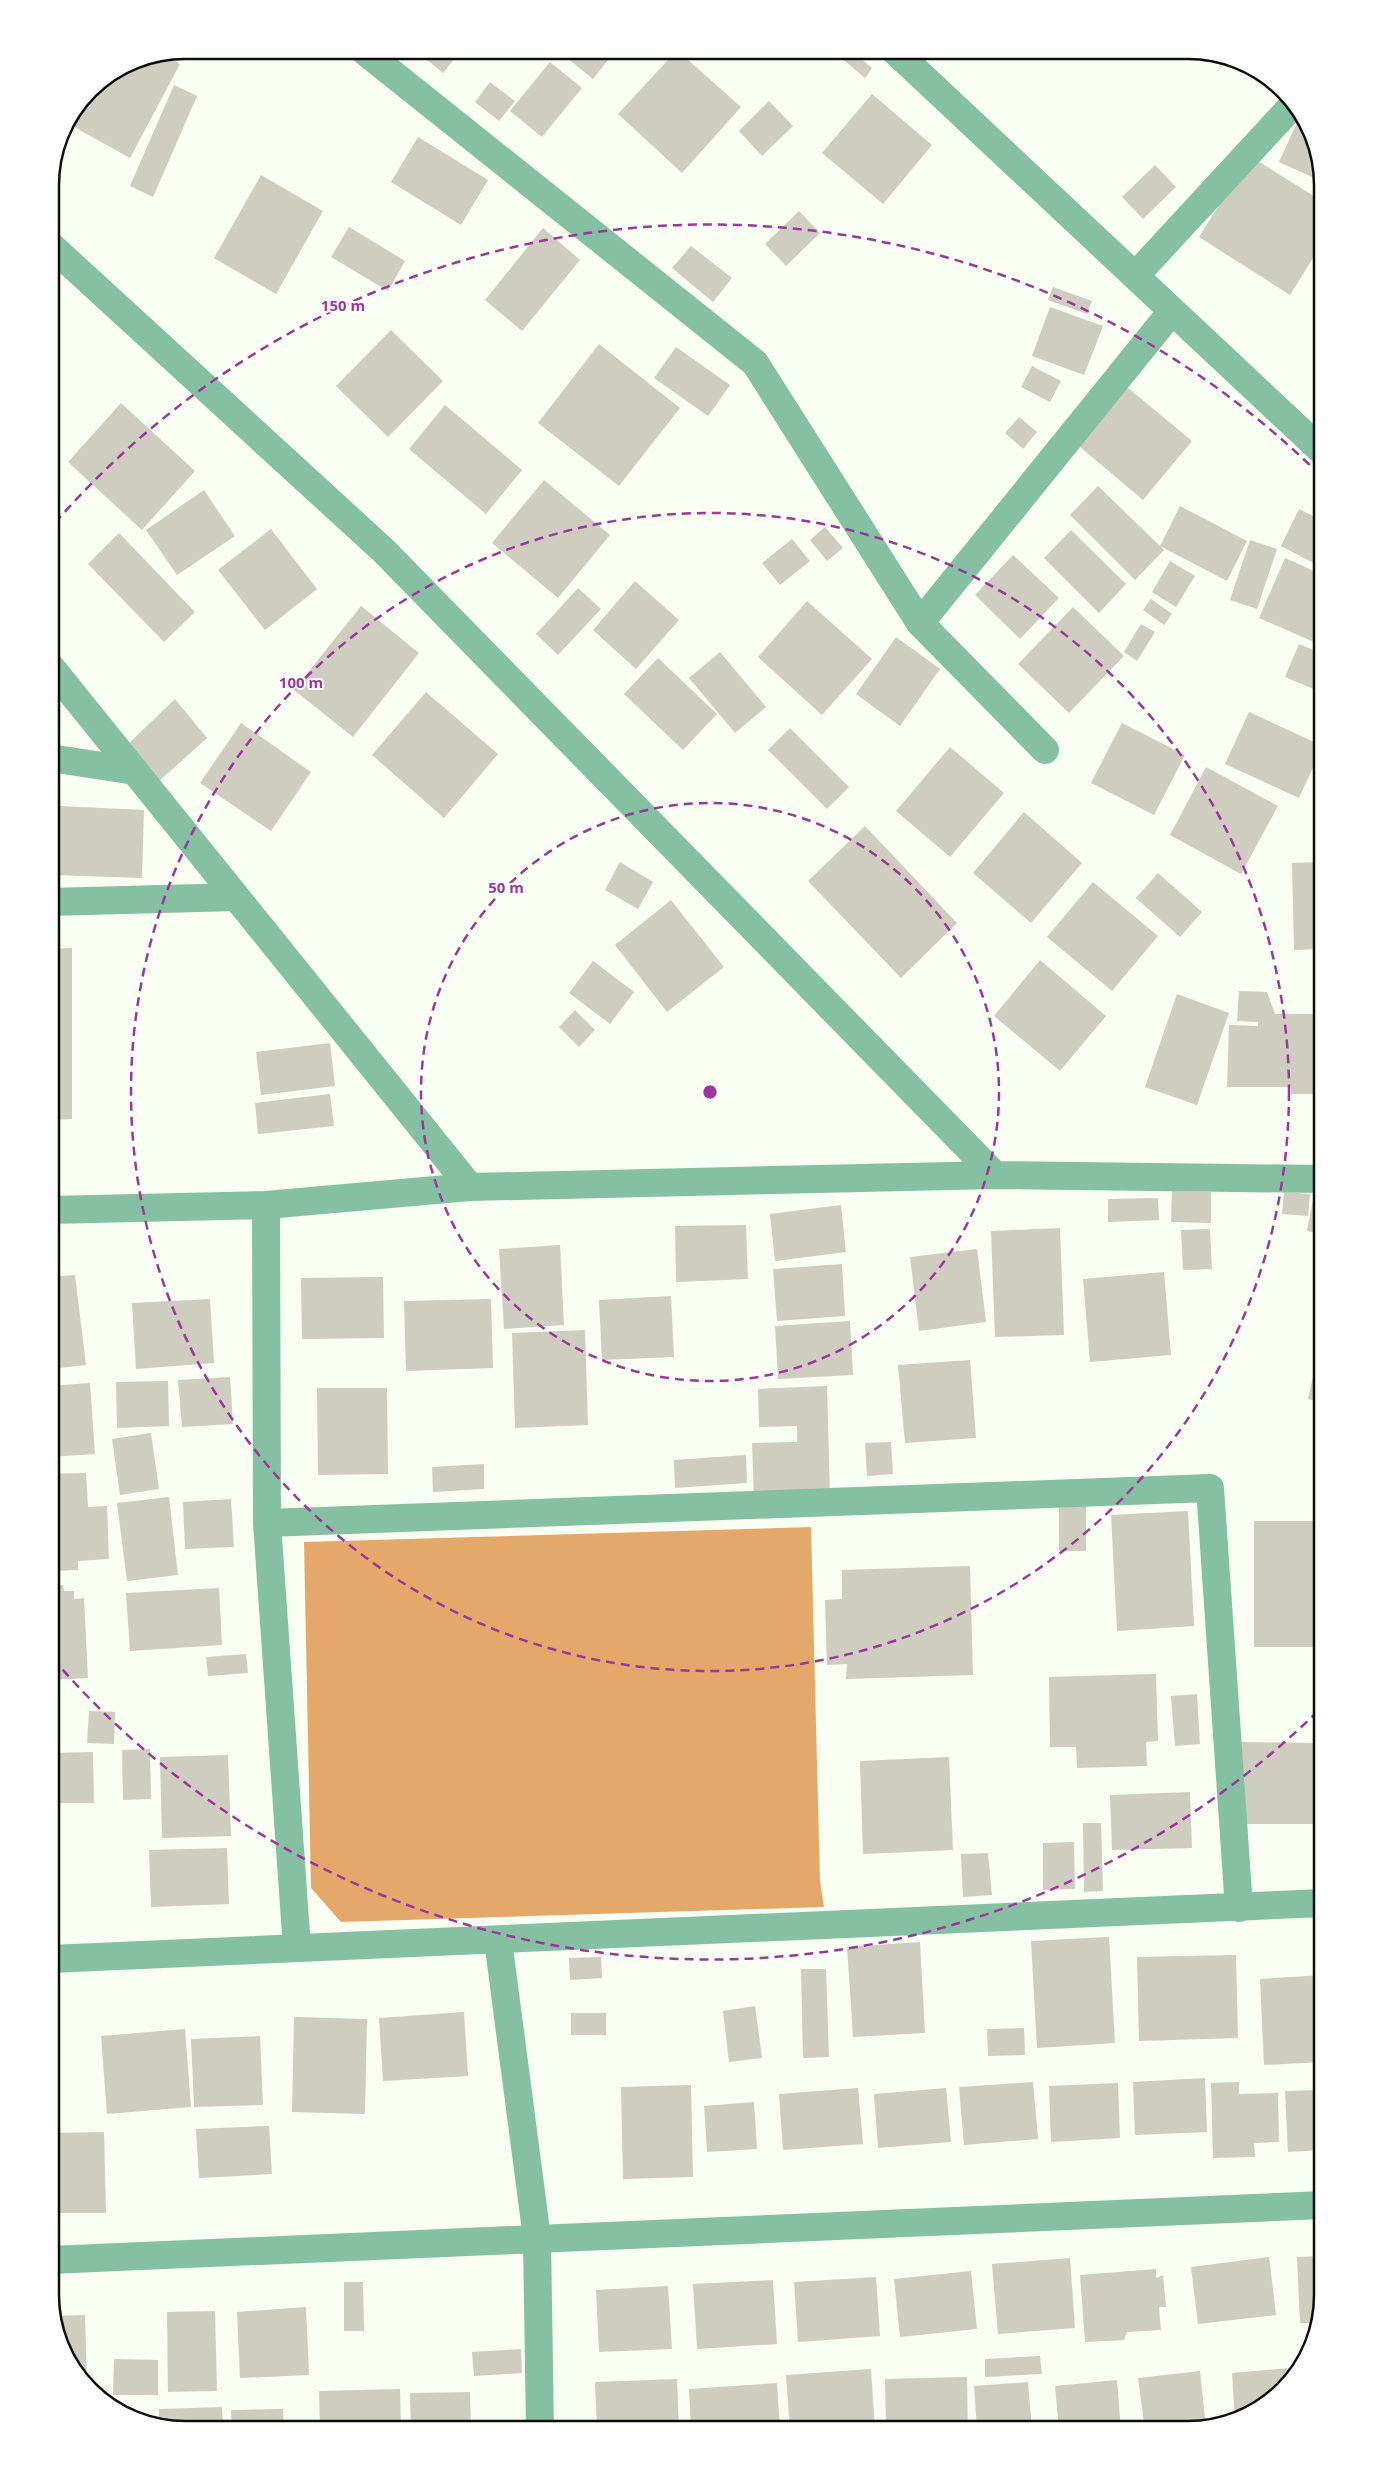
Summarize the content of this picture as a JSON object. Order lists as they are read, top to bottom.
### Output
{
  "rings": ["150 m", "100 m", "50 m"]
}
